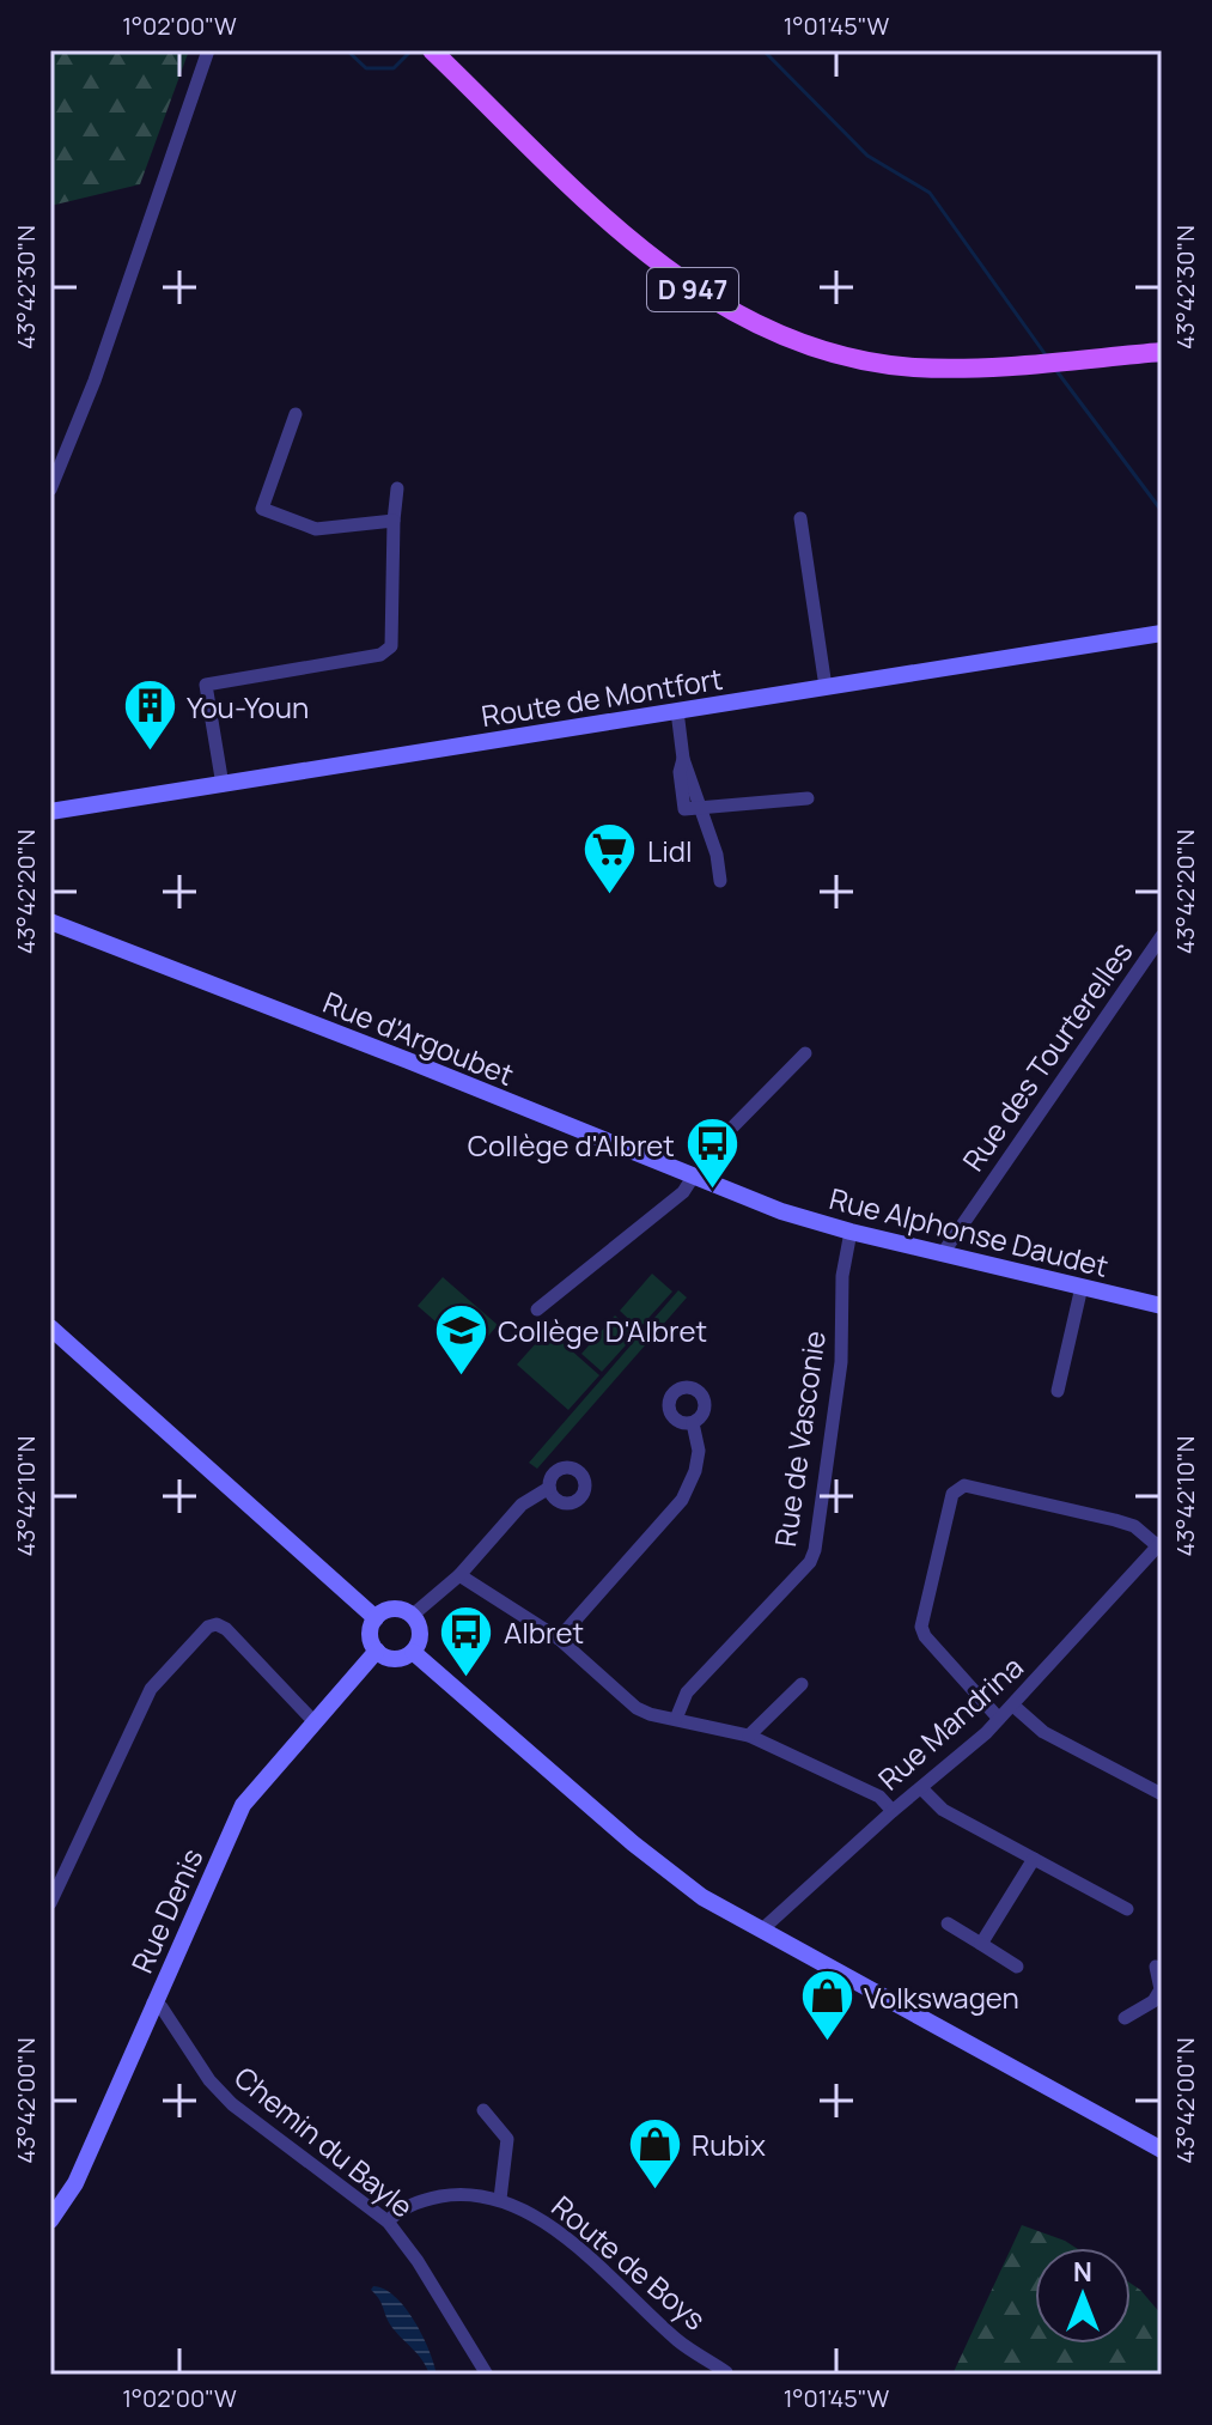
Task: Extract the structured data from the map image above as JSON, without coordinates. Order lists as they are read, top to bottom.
{
  "streets": {
    "main road": [
      "D 947",
      "Route de Montfort",
      "Rue d'Argoubet",
      "Rue Alphonse Daudet",
      "Rue Denis"
    ],
    "street": [
      "Rue des Tourterelles",
      "Rue de Vasconie",
      "Rue Mandrina",
      "Chemin du Bayle",
      "Route de Boys"
    ]
  },
  "crossings": [
    ["Rue d'Argoubet", "Rue Alphonse Daudet"],
    ["Rue des Tourterelles", "Rue Alphonse Daudet"],
    ["Rue Alphonse Daudet", "Rue de Vasconie"],
    ["Rue Denis", "Chemin du Bayle"],
    ["Chemin du Bayle", "Route de Boys"]
  ],
  "places": {
    "building": ["You-Youn"],
    "supermarket": ["Lidl"],
    "bus stop": ["Collège d'Albret", "Albret"],
    "school or university": ["Collège D'Albret"],
    "shop": ["Volkswagen", "Rubix"]
  },
  "north": "top",
  "coordinates": [
    "1°02'00\"W",
    "1°01'45\"W",
    "43°42'30\"N",
    "43°42'20\"N",
    "43°42'10\"N",
    "43°42'00\"N"
  ]
}
